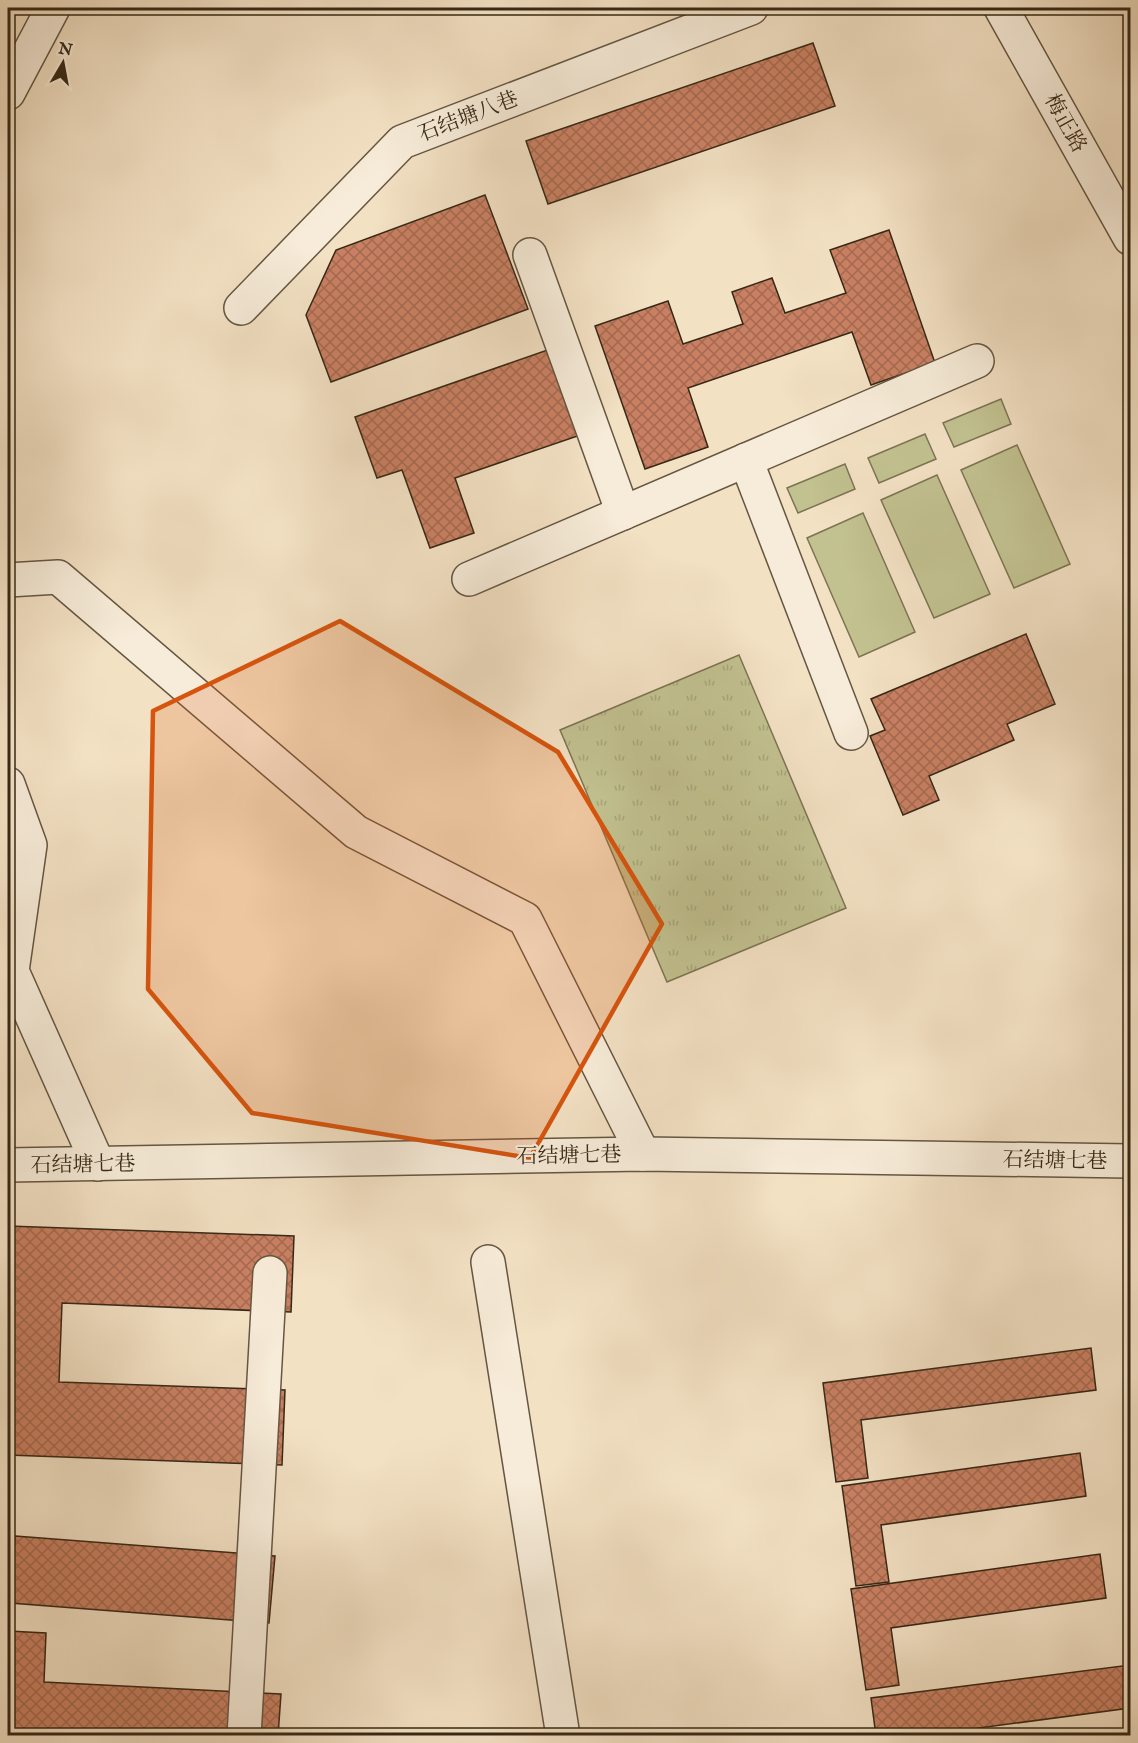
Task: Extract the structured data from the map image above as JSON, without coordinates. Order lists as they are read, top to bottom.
{
  "streets": {
    "street": ["石结塘八巷", "梅正路", "石结塘七巷"]
  },
  "north": "top"
}
